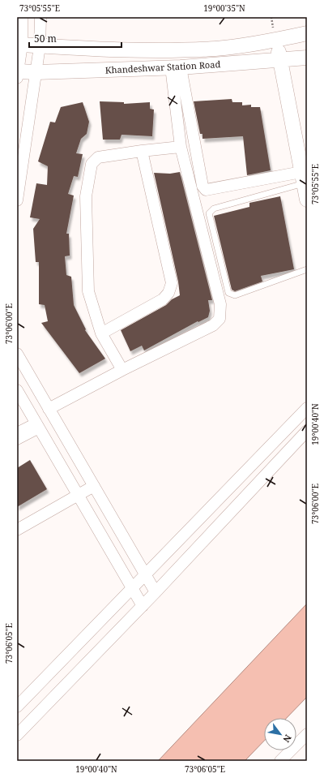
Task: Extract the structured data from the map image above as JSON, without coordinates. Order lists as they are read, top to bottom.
{
  "streets": {
    "street": ["Khandeshwar Station Road"]
  },
  "scale_bar": "50 m",
  "north": "bottom right",
  "coordinates": [
    "73°05'55\"E",
    "19°00'35\"N",
    "73°06'00\"E",
    "19°00'40\"N",
    "73°06'05\"E"
  ]
}
